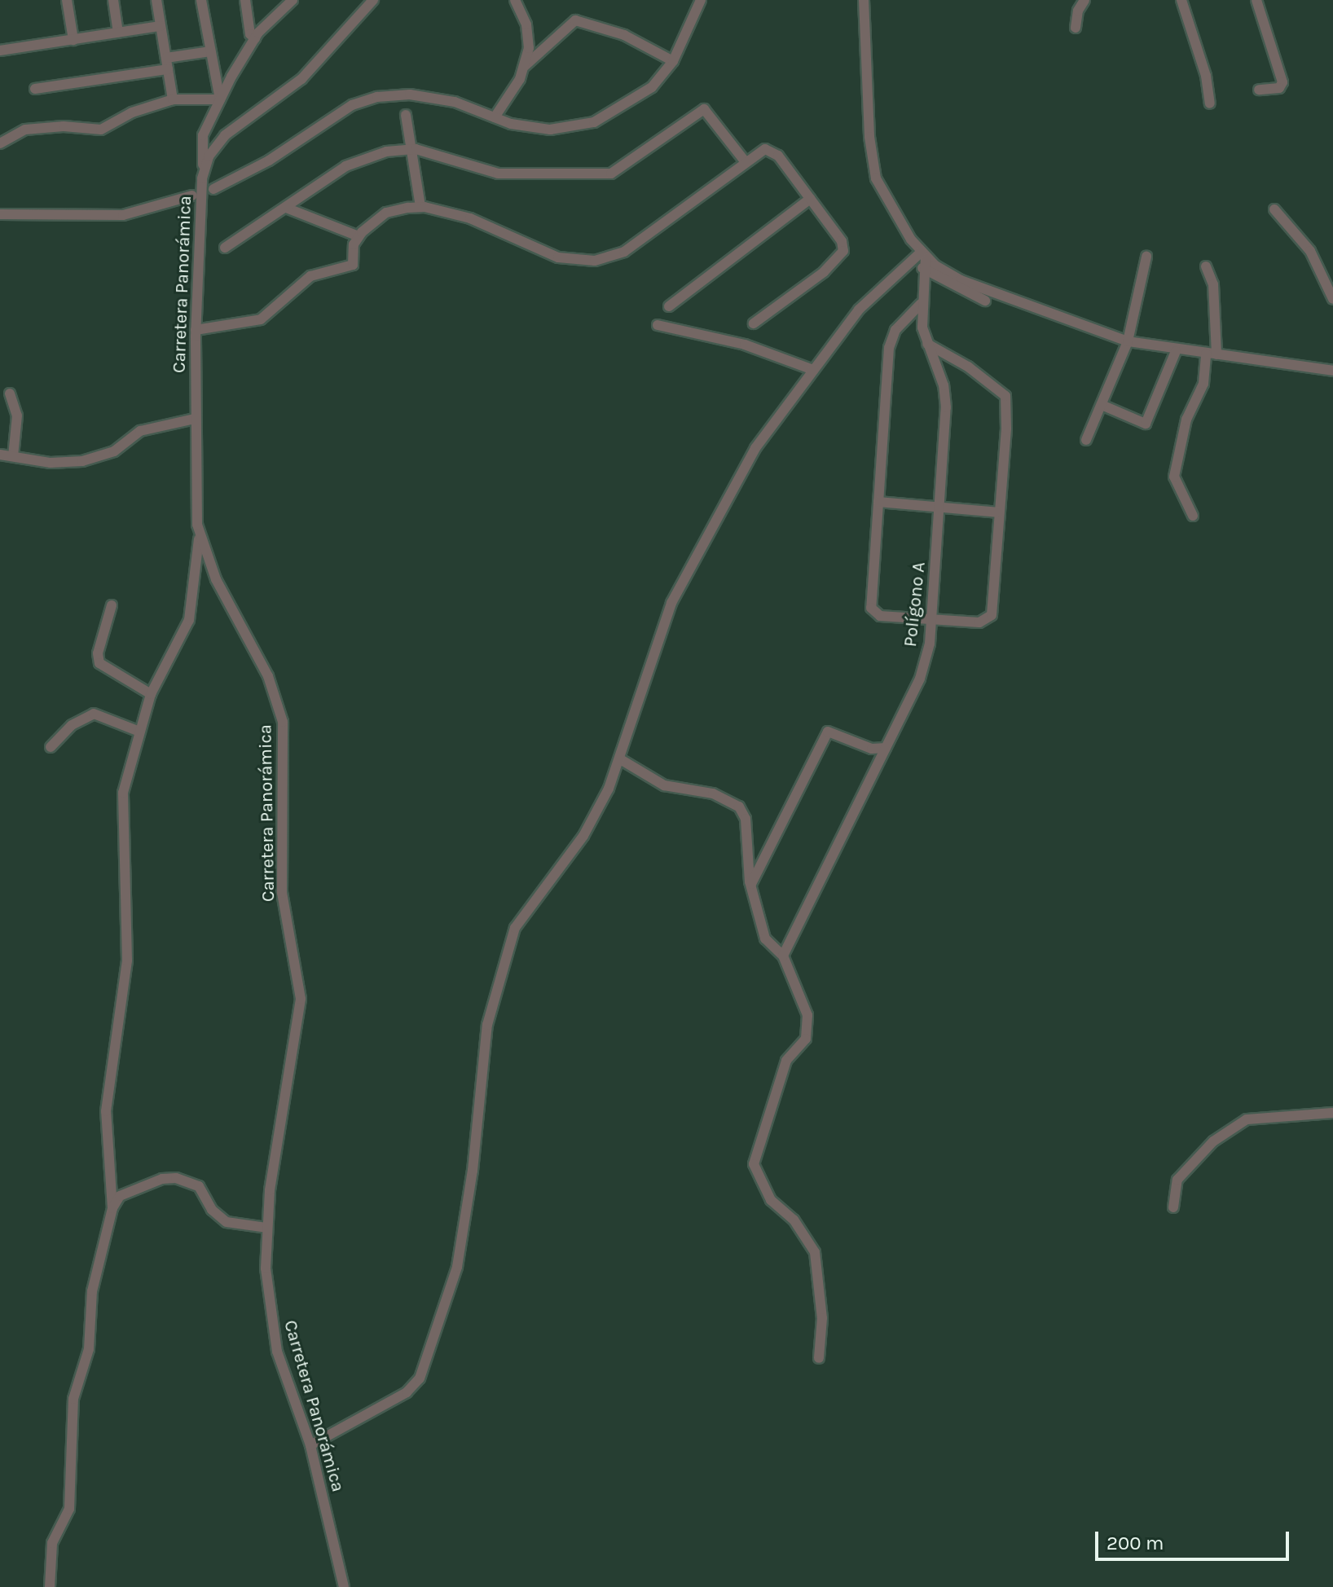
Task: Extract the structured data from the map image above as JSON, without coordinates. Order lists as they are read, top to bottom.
{
  "streets": {
    "street": ["Carretera Panorámica", "Polígono A"]
  },
  "scale_bar": "200 m"
}
